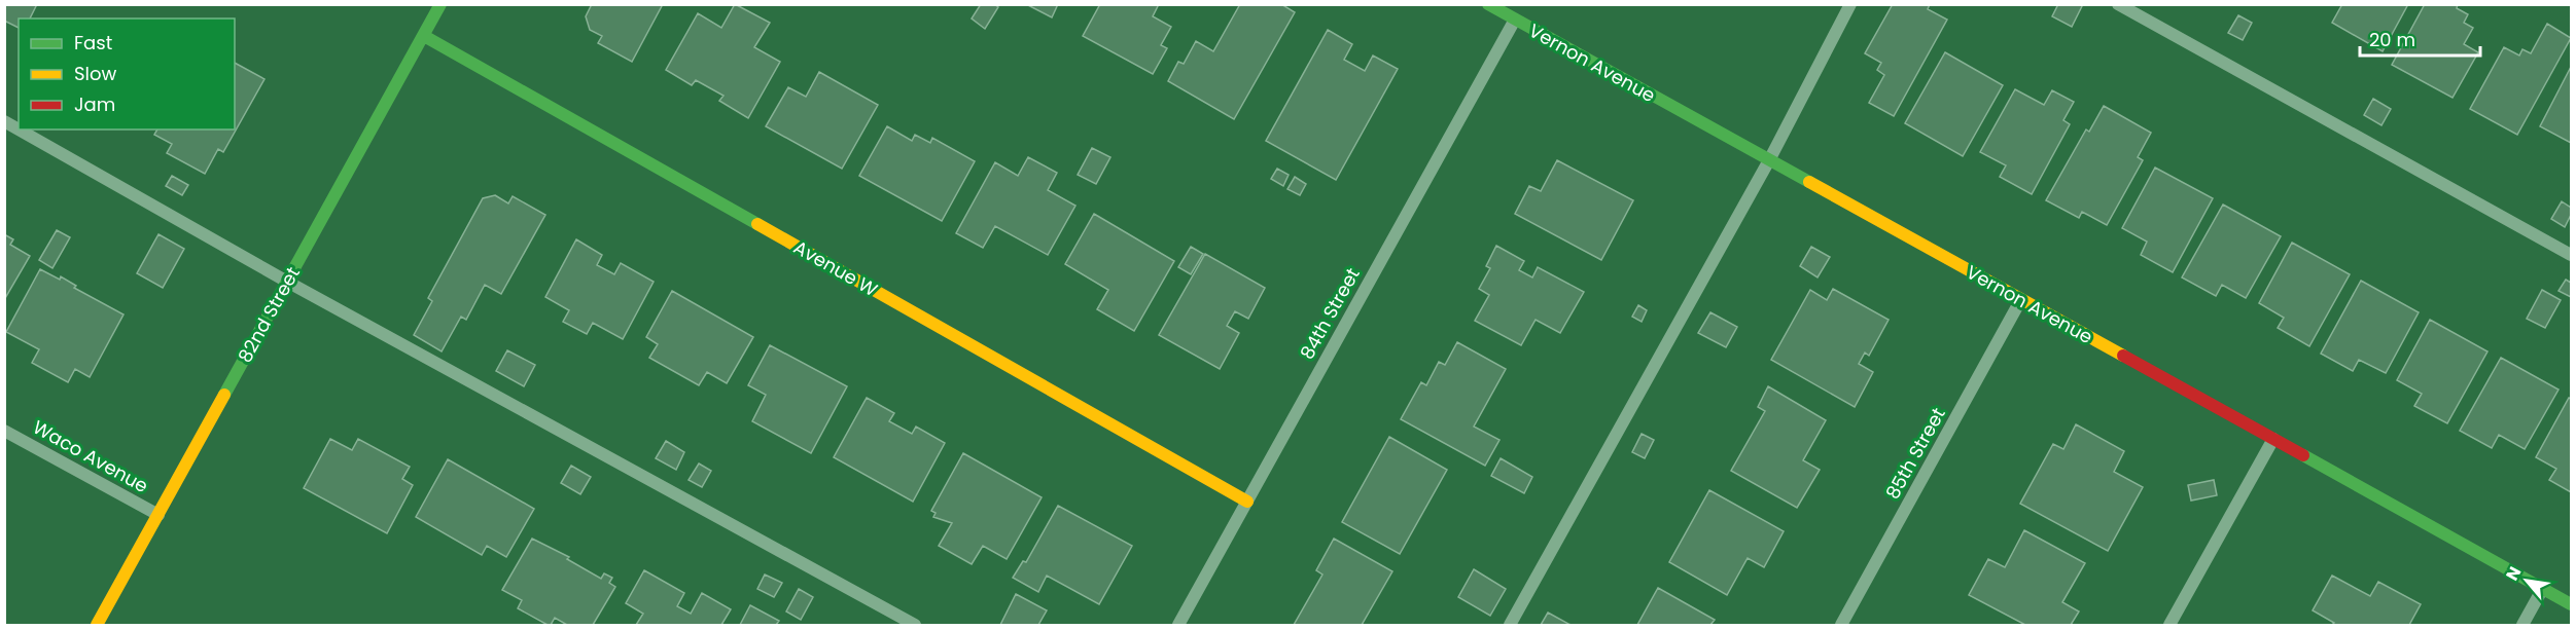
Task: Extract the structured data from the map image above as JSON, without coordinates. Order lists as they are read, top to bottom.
{
  "streets": {
    "street": [
      "Vernon Avenue",
      "Avenue W",
      "84th Street",
      "82nd Street",
      "85th Street",
      "Waco Avenue"
    ]
  },
  "crossings": [
    ["Vernon Avenue", "84th Street"],
    ["Vernon Avenue", "85th Street"],
    ["Avenue W", "84th Street"],
    ["Avenue W", "82nd Street"],
    ["82nd Street", "Waco Avenue"]
  ],
  "legend": ["Fast", "Slow", "Jam"],
  "scale_bar": "20 m",
  "north": "top left"
}
